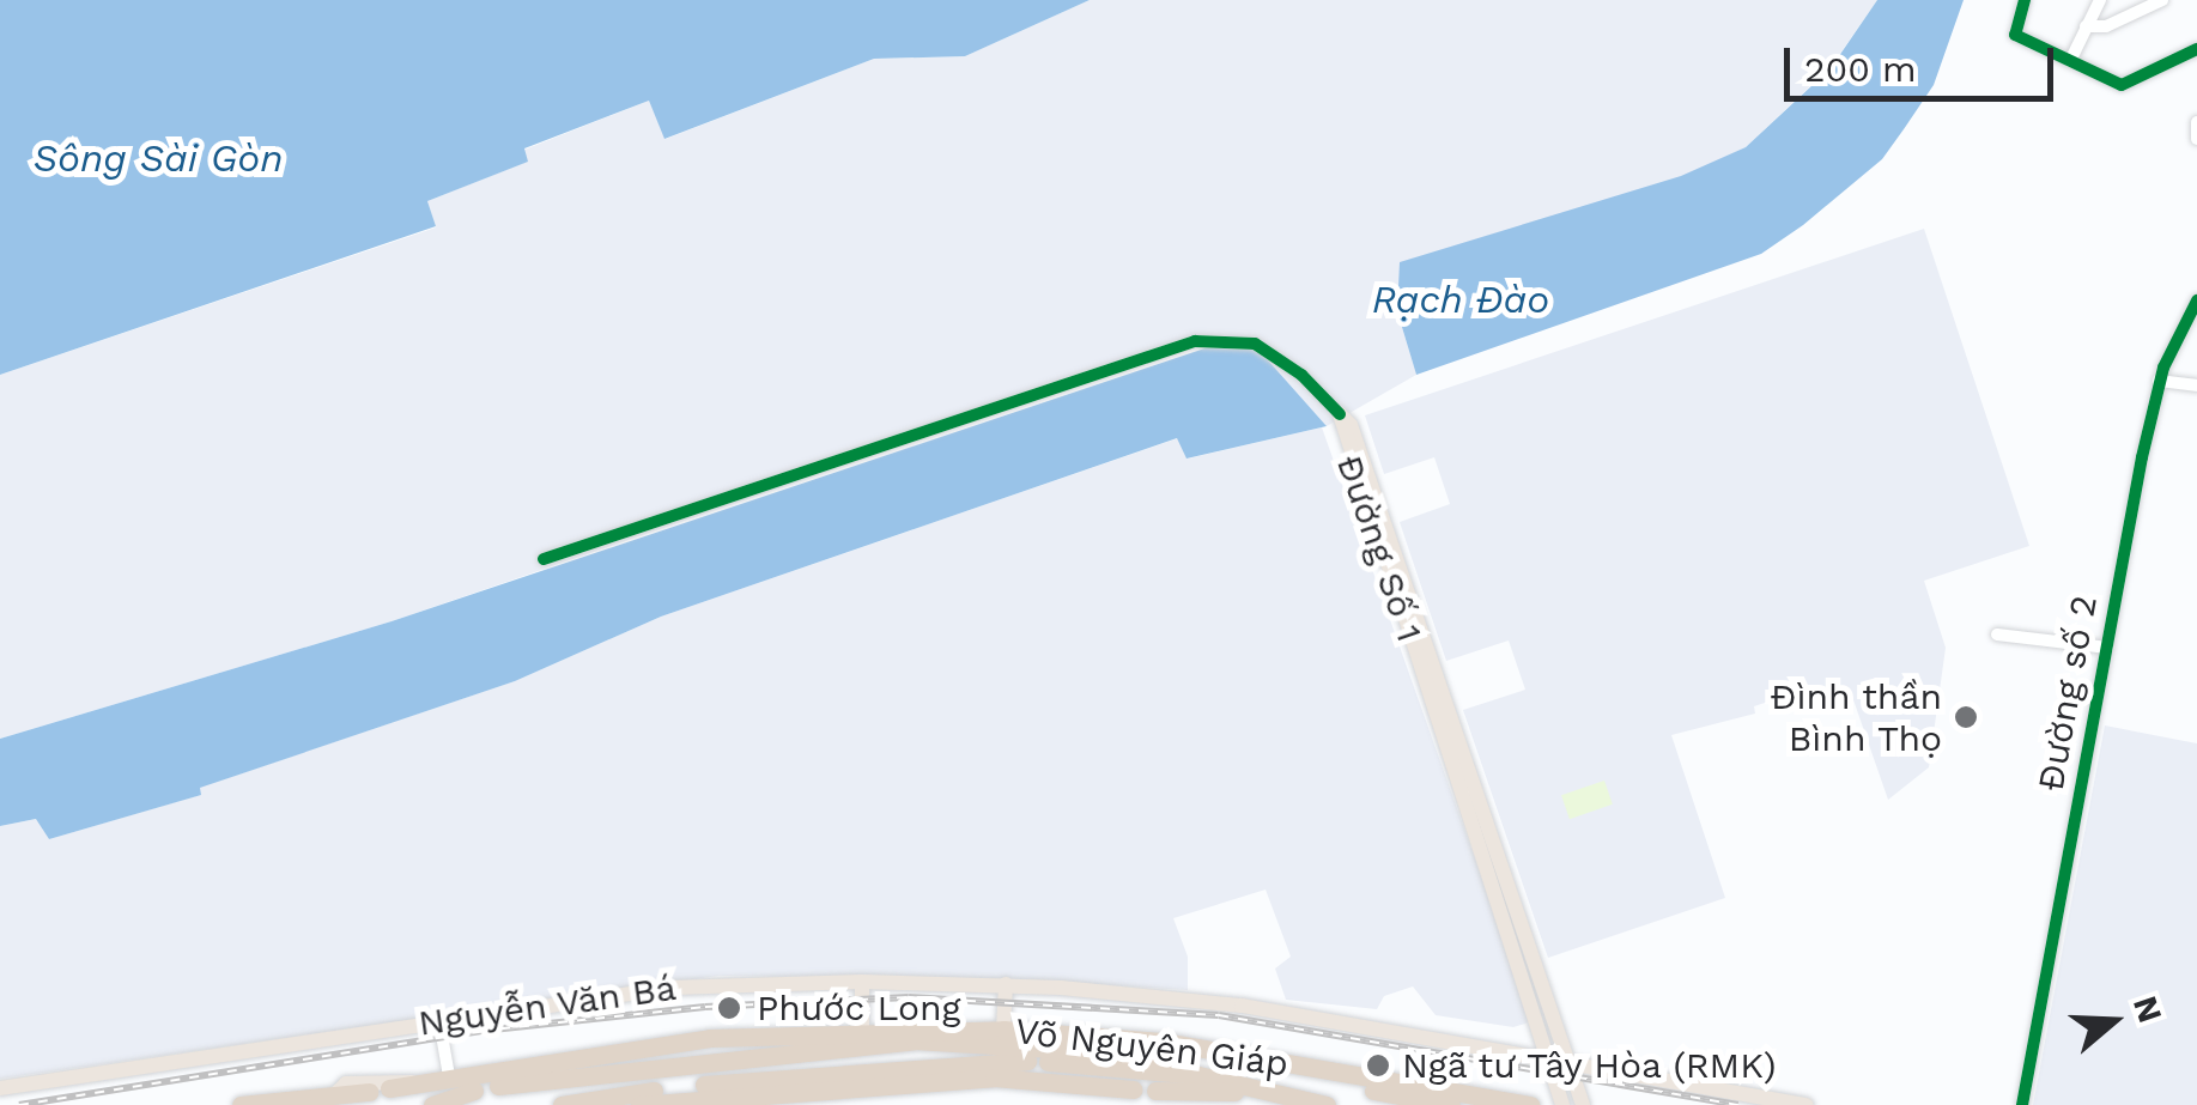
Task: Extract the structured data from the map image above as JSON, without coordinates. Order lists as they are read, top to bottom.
{
  "streets": {
    "highway": ["Võ Nguyên Giáp"],
    "main road": ["Đường Số 1", "Nguyễn Văn Bá"],
    "street": ["Đường số 2"]
  },
  "crossings": [
    ["Đường Số 1", "Nguyễn Văn Bá"]
  ],
  "water": ["Sông Sài Gòn", "Rạch Đào"],
  "places": ["Đình thần Bình Thọ", "Phước Long", "Ngã tư Tây Hòa (RMK)"],
  "scale_bar": "200 m",
  "north": "right"
}
